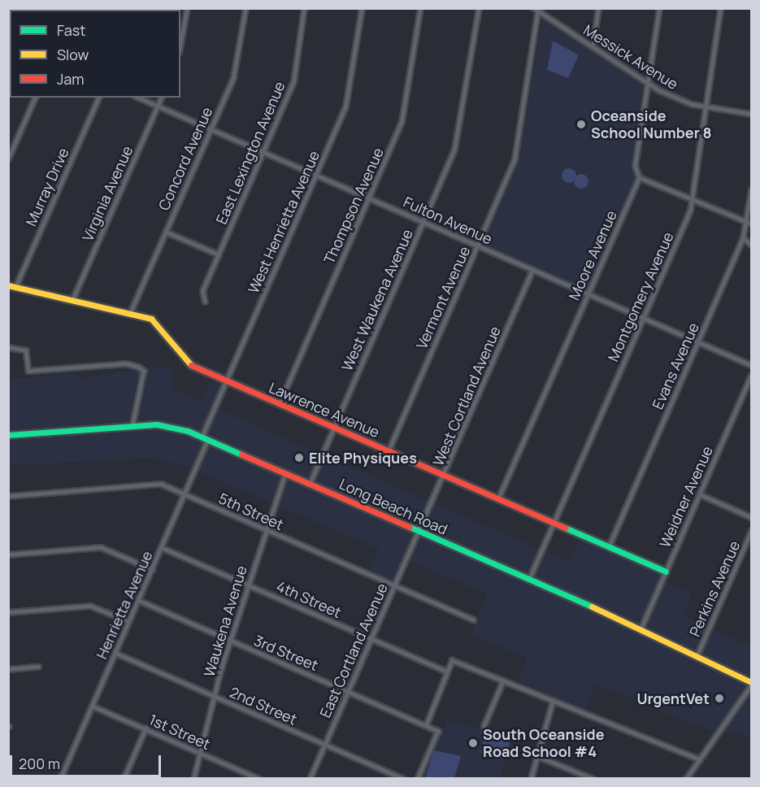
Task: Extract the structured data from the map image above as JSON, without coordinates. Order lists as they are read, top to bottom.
{
  "streets": {
    "main road": ["Lawrence Avenue", "Long Beach Road"],
    "street": [
      "Messick Avenue",
      "East Lexington Avenue",
      "Concord Avenue",
      "Murray Drive",
      "Virginia Avenue",
      "Thompson Avenue",
      "Fulton Avenue",
      "West Henrietta Avenue",
      "Moore Avenue",
      "Montgomery Avenue",
      "Vermont Avenue",
      "West Waukena Avenue",
      "Evans Avenue",
      "West Cortland Avenue",
      "Weidner Avenue",
      "5th Street",
      "Perkins Avenue",
      "4th Street",
      "Henrietta Avenue",
      "Waukena Avenue",
      "East Cortland Avenue",
      "3rd Street",
      "2nd Street",
      "1st Street"
    ]
  },
  "crossings": [
    ["Messick Avenue", "Moore Avenue"],
    ["Messick Avenue", "Montgomery Avenue"],
    ["Messick Avenue", "Vermont Avenue"],
    ["East Lexington Avenue", "Fulton Avenue"],
    ["Concord Avenue", "Fulton Avenue"],
    ["Concord Avenue", "Lawrence Avenue"],
    ["Murray Drive", "Lawrence Avenue"],
    ["Virginia Avenue", "Fulton Avenue"],
    ["Virginia Avenue", "Lawrence Avenue"],
    ["Thompson Avenue", "Fulton Avenue"],
    ["Thompson Avenue", "Lawrence Avenue"],
    ["Fulton Avenue", "West Henrietta Avenue"],
    ["Fulton Avenue", "Moore Avenue"],
    ["Fulton Avenue", "Montgomery Avenue"],
    ["Fulton Avenue", "Vermont Avenue"],
    ["Fulton Avenue", "West Waukena Avenue"],
    ["Fulton Avenue", "Evans Avenue"],
    ["Fulton Avenue", "West Cortland Avenue"],
    ["West Henrietta Avenue", "Lawrence Avenue"],
    ["West Henrietta Avenue", "Long Beach Road"],
    ["West Henrietta Avenue", "Henrietta Avenue"],
    ["Moore Avenue", "Lawrence Avenue"],
    ["Montgomery Avenue", "Lawrence Avenue"],
    ["Montgomery Avenue", "Long Beach Road"],
    ["Vermont Avenue", "Lawrence Avenue"],
    ["West Waukena Avenue", "Lawrence Avenue"],
    ["West Waukena Avenue", "Long Beach Road"],
    ["Evans Avenue", "Lawrence Avenue"],
    ["West Cortland Avenue", "Lawrence Avenue"],
    ["West Cortland Avenue", "Long Beach Road"],
    ["West Cortland Avenue", "East Cortland Avenue"],
    ["Lawrence Avenue", "Weidner Avenue"],
    ["Weidner Avenue", "Long Beach Road"],
    ["Long Beach Road", "Perkins Avenue"],
    ["Long Beach Road", "Henrietta Avenue"],
    ["Long Beach Road", "Waukena Avenue"],
    ["Long Beach Road", "East Cortland Avenue"],
    ["5th Street", "Henrietta Avenue"],
    ["5th Street", "Waukena Avenue"],
    ["5th Street", "East Cortland Avenue"],
    ["4th Street", "Henrietta Avenue"],
    ["4th Street", "Waukena Avenue"],
    ["4th Street", "East Cortland Avenue"],
    ["Henrietta Avenue", "3rd Street"],
    ["Henrietta Avenue", "2nd Street"],
    ["Henrietta Avenue", "1st Street"],
    ["Waukena Avenue", "3rd Street"],
    ["Waukena Avenue", "2nd Street"],
    ["Waukena Avenue", "1st Street"],
    ["East Cortland Avenue", "3rd Street"],
    ["East Cortland Avenue", "2nd Street"]
  ],
  "places": [
    "Oceanside School Number 8",
    "Elite Physiques",
    "UrgentVet",
    "South Oceanside Road School #4"
  ],
  "legend": ["Fast", "Slow", "Jam"],
  "scale_bar": "200 m"
}
